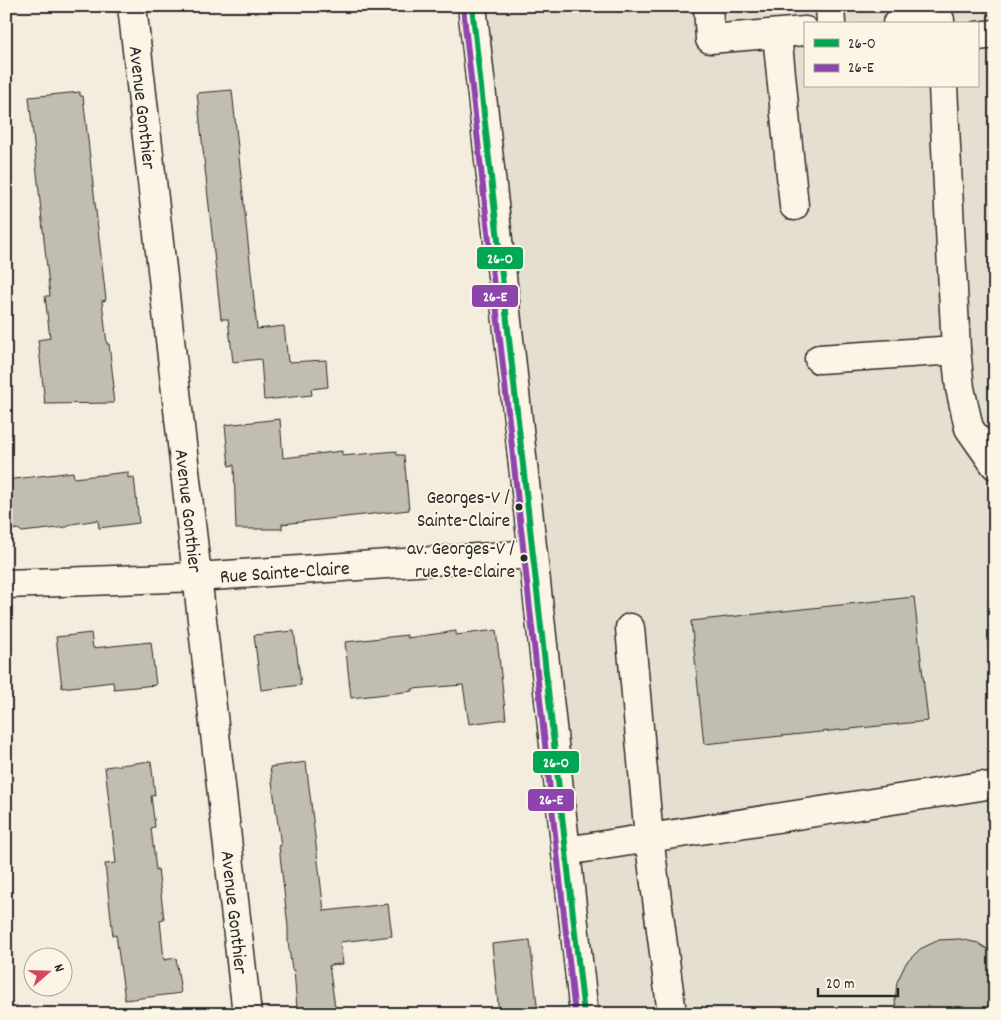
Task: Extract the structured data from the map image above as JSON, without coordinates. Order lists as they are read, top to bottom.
{
  "streets": {
    "street": ["Avenue Gonthier", "Rue Sainte-Claire"]
  },
  "crossings": [
    ["Avenue Gonthier", "Rue Sainte-Claire"]
  ],
  "places": ["Georges-V / Sainte-Claire", "av. Georges-V / rue Ste-Claire"],
  "lines": ["transit line 26-O", "transit line 26-E"],
  "legend": ["26-O", "26-E"],
  "scale_bar": "20 m",
  "north": "right"
}
